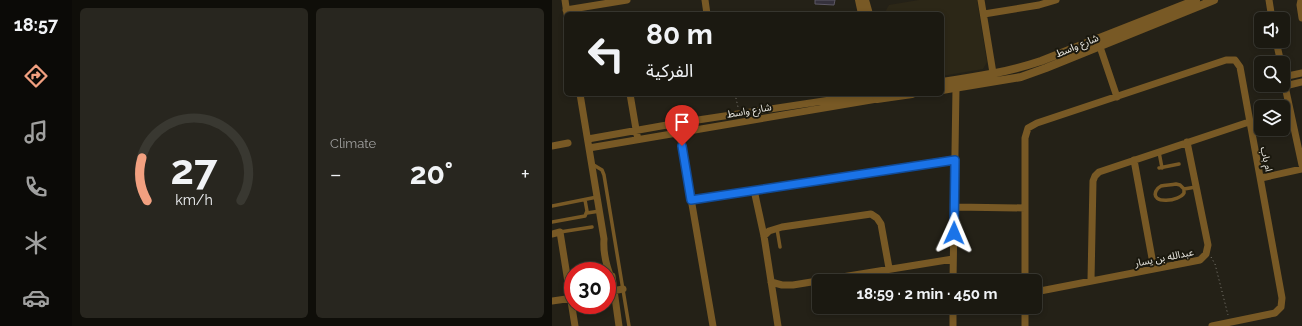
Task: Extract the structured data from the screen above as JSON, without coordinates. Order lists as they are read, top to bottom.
{
  "streets": {
    "street": ["شارع واسط", "ام باب", "عبدالله بن يسار"]
  },
  "page": {
    "tabs": "18:57",
    "tile": "Climate",
    "turn": ["80 m", "الفركية"],
    "heat": ["−", "20°", "+"],
    "limit": "30",
    "trip": "18:59 · 2 min · 450 m",
    "gauge": ["27", "km/h"]
  }
}
